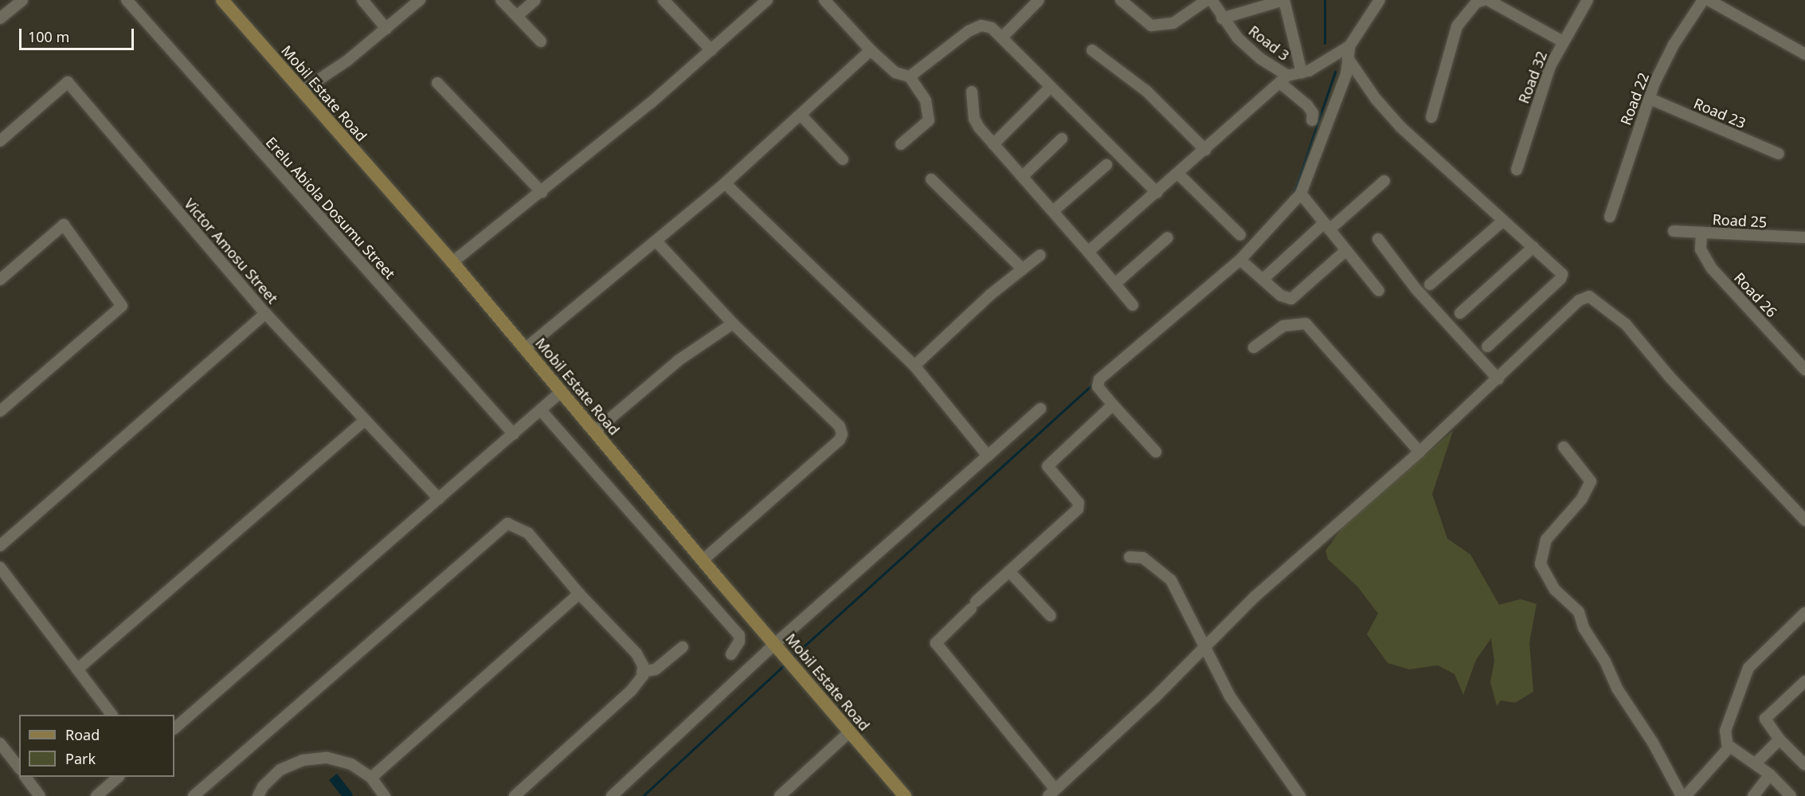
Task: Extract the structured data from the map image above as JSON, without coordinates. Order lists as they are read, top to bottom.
{
  "streets": {
    "main road": ["Mobil Estate Road"],
    "street": [
      "Road 3",
      "Road 32",
      "Road 22",
      "Road 23",
      "Erelu Abiola Dosumu Street",
      "Road 25",
      "Victor Amosu Street",
      "Road 26"
    ]
  },
  "crossings": [
    ["Road 22", "Road 23"],
    ["Road 25", "Road 26"]
  ],
  "legend": ["Road", "Park"],
  "scale_bar": "100 m"
}
